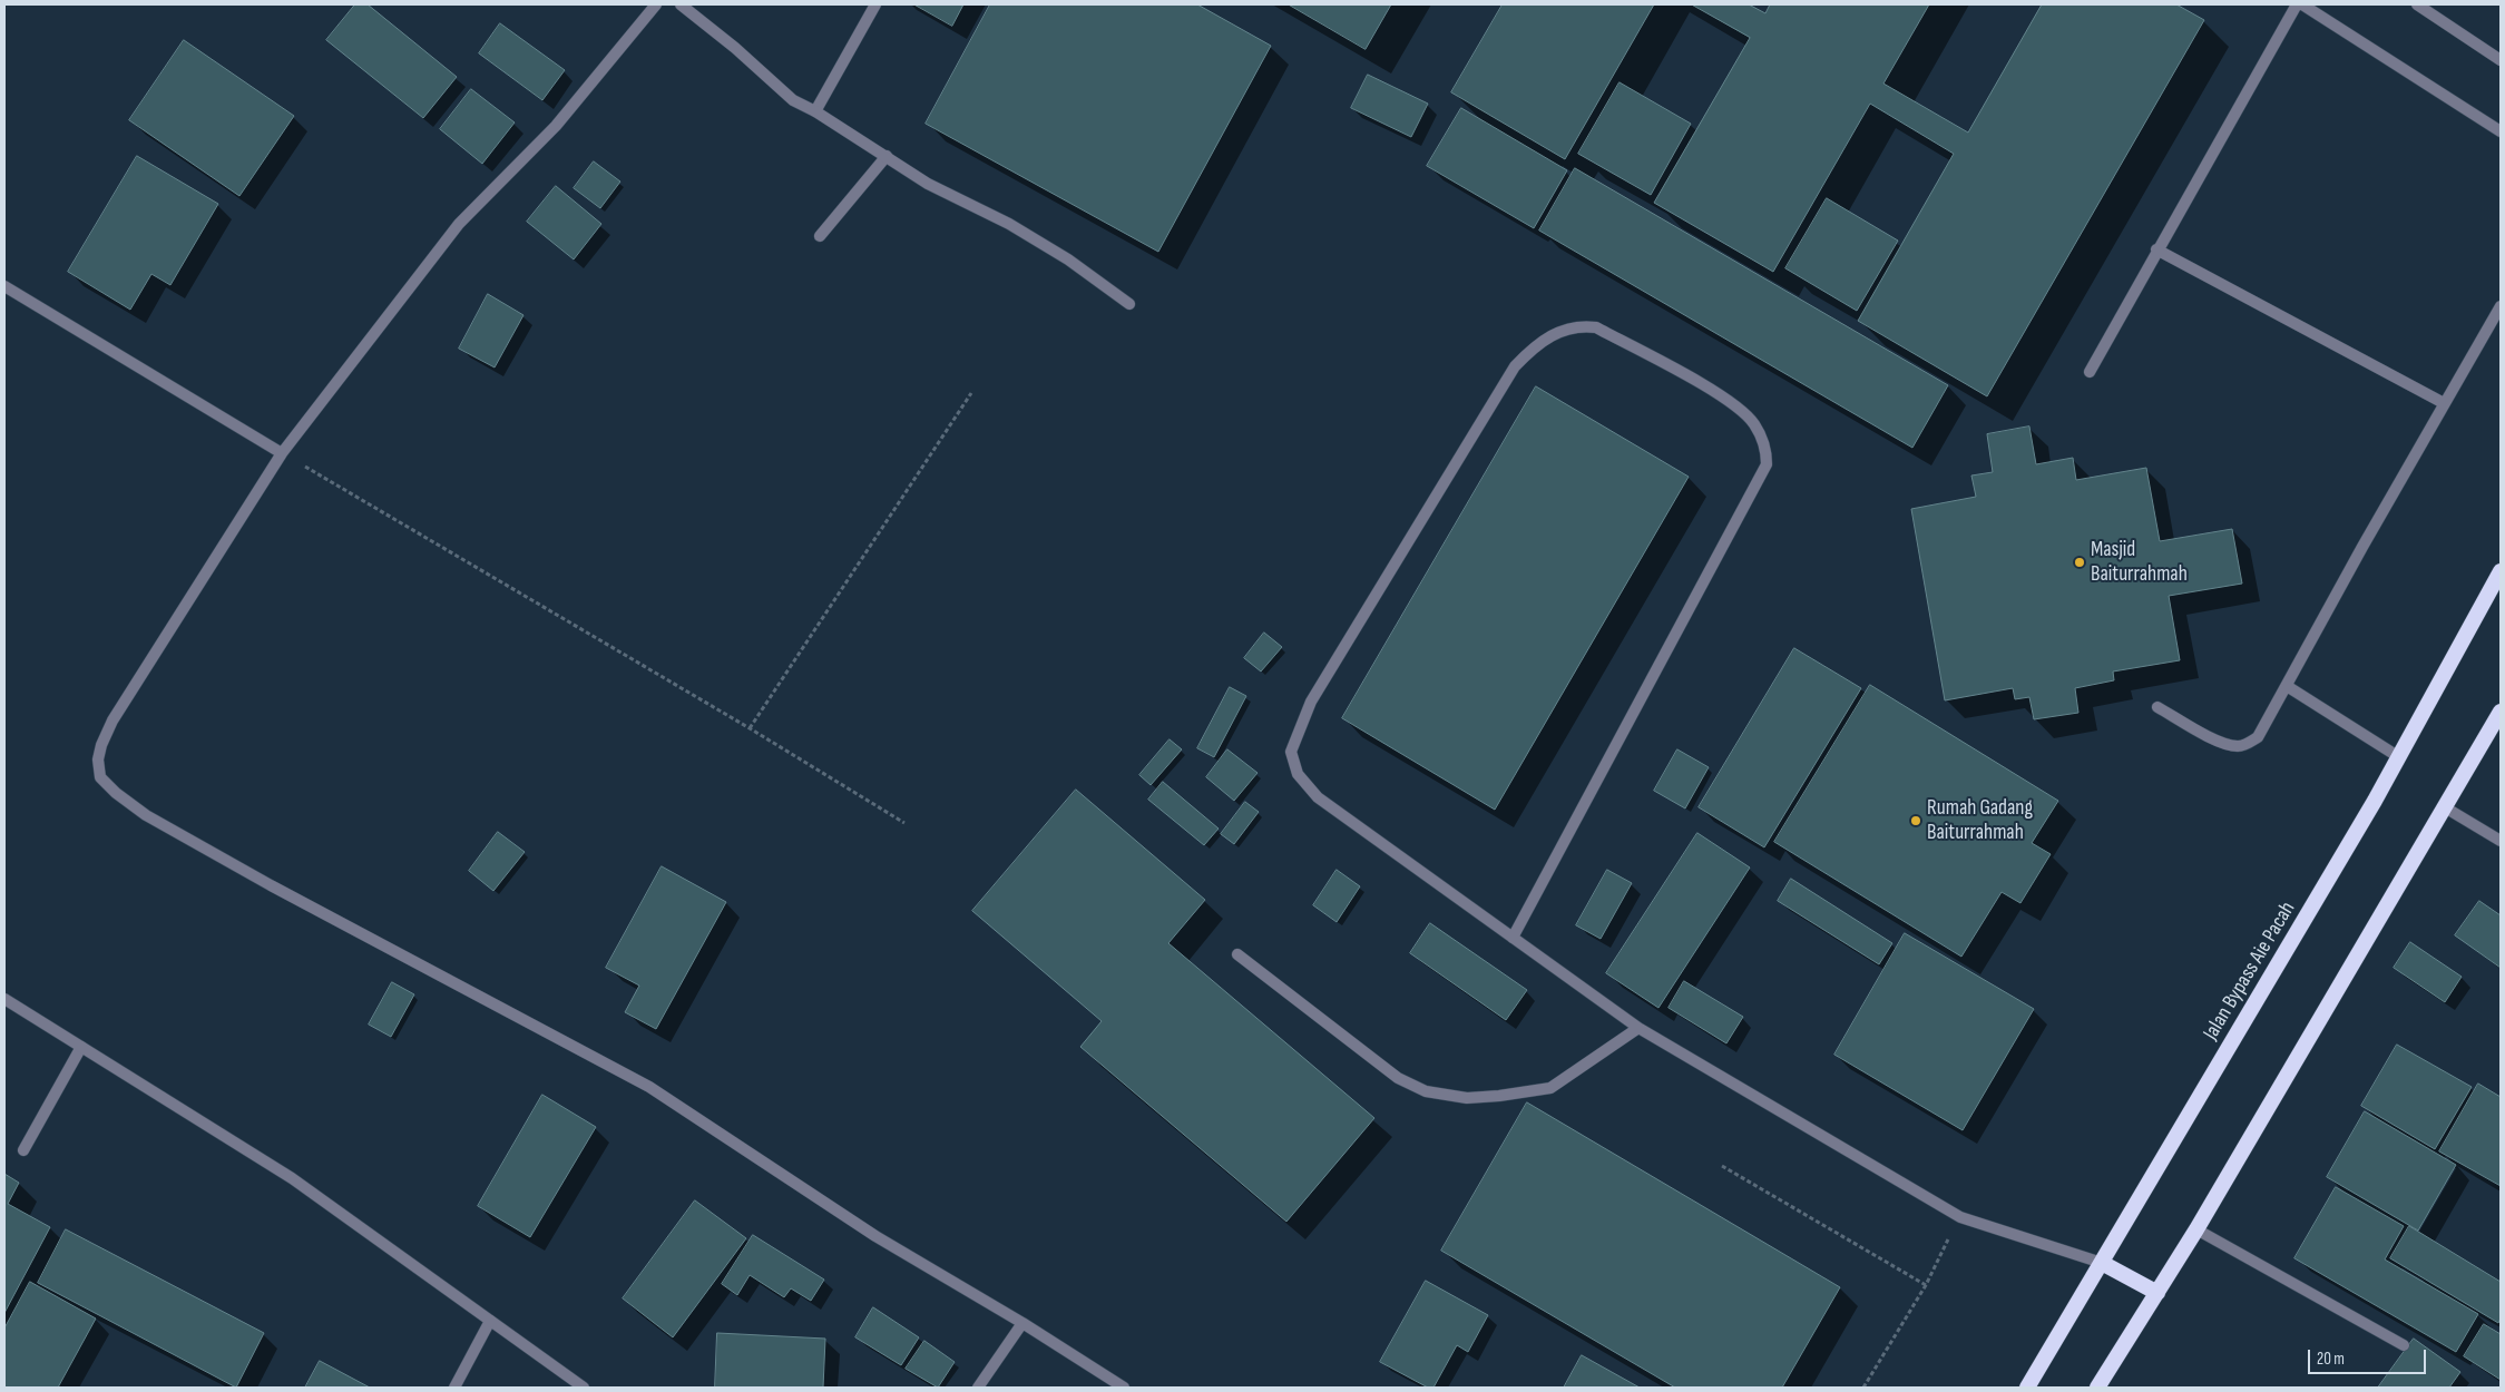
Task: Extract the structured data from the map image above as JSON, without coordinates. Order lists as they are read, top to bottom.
{
  "streets": {
    "highway": ["Jalan Bypass Aie Pacah"]
  },
  "places": ["Masjid Baiturrahmah", "Rumah Gadang Baiturrahmah"],
  "scale_bar": "20 m"
}
